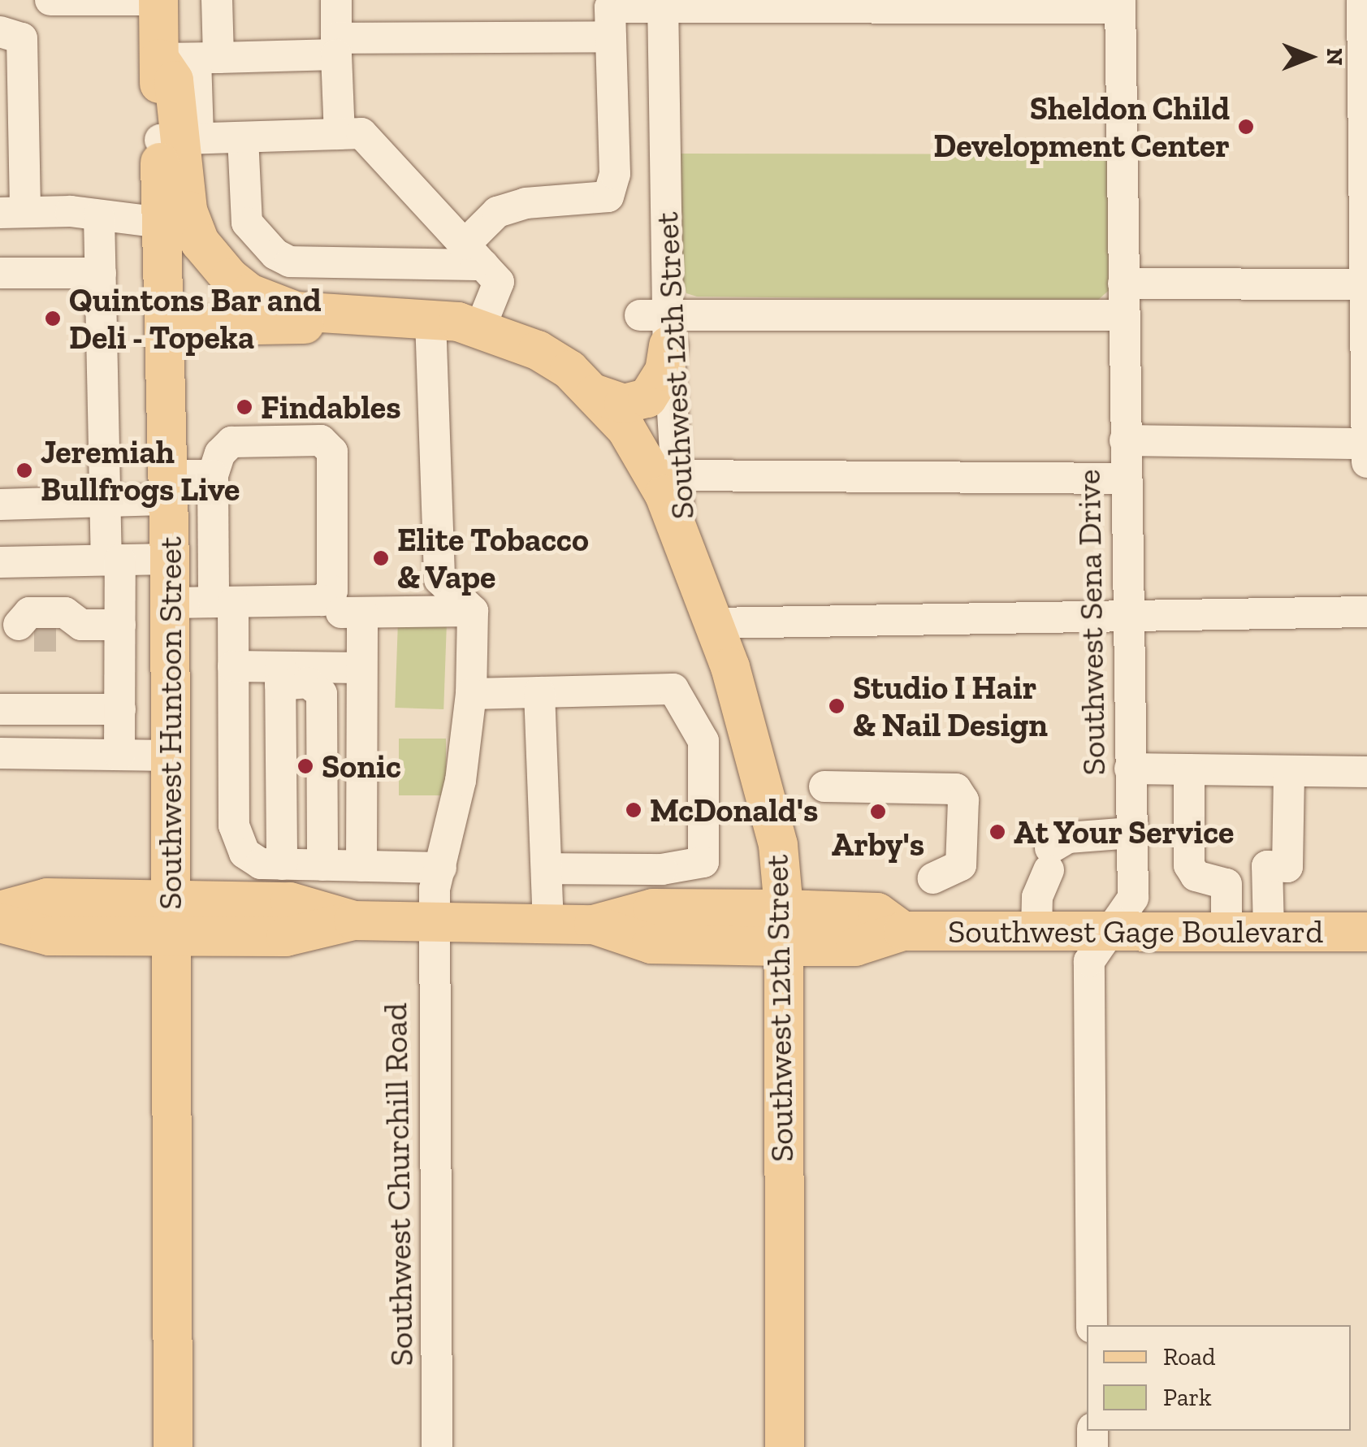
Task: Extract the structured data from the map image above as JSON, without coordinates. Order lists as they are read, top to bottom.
{
  "streets": {
    "main road": ["Southwest 12th Street", "Southwest Huntoon Street", "Southwest Gage Boulevard"],
    "street": ["Southwest Sena Drive", "Southwest Churchill Road"]
  },
  "crossings": [
    ["Southwest 12th Street", "Southwest Gage Boulevard"],
    ["Southwest Sena Drive", "Southwest Gage Boulevard"],
    ["Southwest Huntoon Street", "Southwest Gage Boulevard"],
    ["Southwest Gage Boulevard", "Southwest Churchill Road"]
  ],
  "places": [
    "Sheldon Child Development Center",
    "Quintons Bar and Deli - Topeka",
    "Findables",
    "Jeremiah Bullfrogs Live",
    "Elite Tobacco & Vape",
    "Studio I Hair & Nail Design",
    "Sonic",
    "McDonald's",
    "Arby's",
    "At Your Service"
  ],
  "legend": ["Road", "Park"],
  "north": "right"
}
